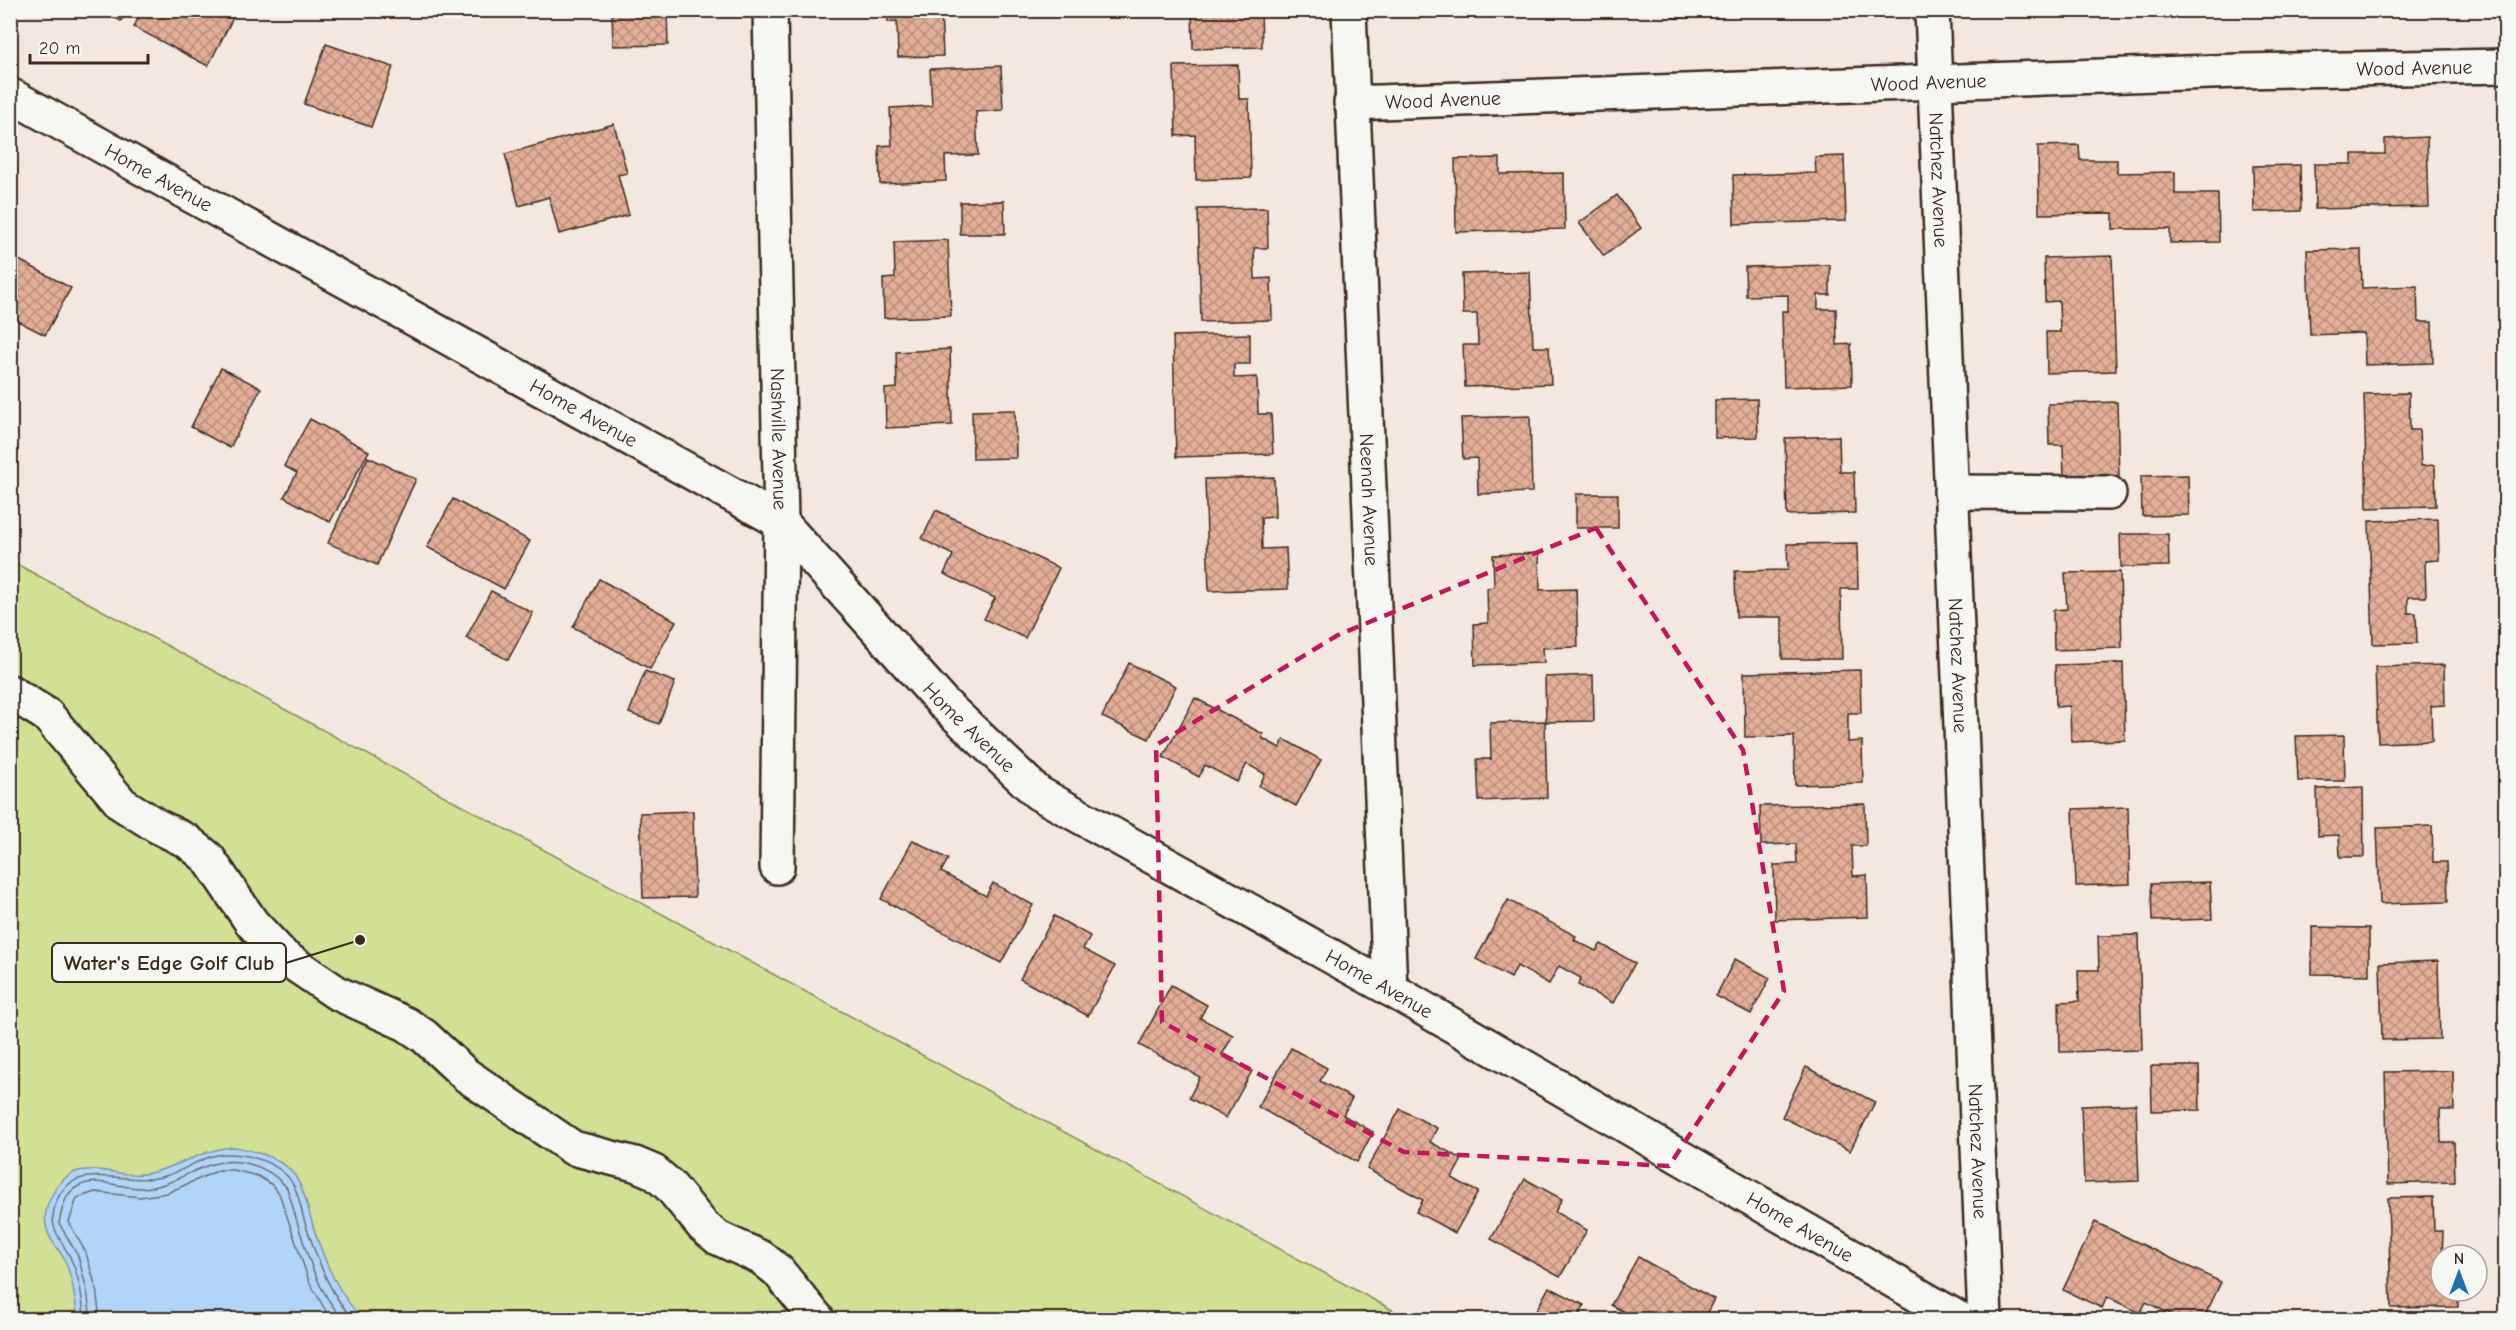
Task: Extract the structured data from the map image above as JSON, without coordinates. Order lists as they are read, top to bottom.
{
  "streets": {
    "street": [
      "Wood Avenue",
      "Home Avenue",
      "Natchez Avenue",
      "Nashville Avenue",
      "Neenah Avenue"
    ]
  },
  "crossings": [
    ["Wood Avenue", "Natchez Avenue"],
    ["Wood Avenue", "Neenah Avenue"],
    ["Home Avenue", "Nashville Avenue"],
    ["Home Avenue", "Neenah Avenue"]
  ],
  "places": ["Water's Edge Golf Club"],
  "scale_bar": "20 m",
  "north": "top"
}
